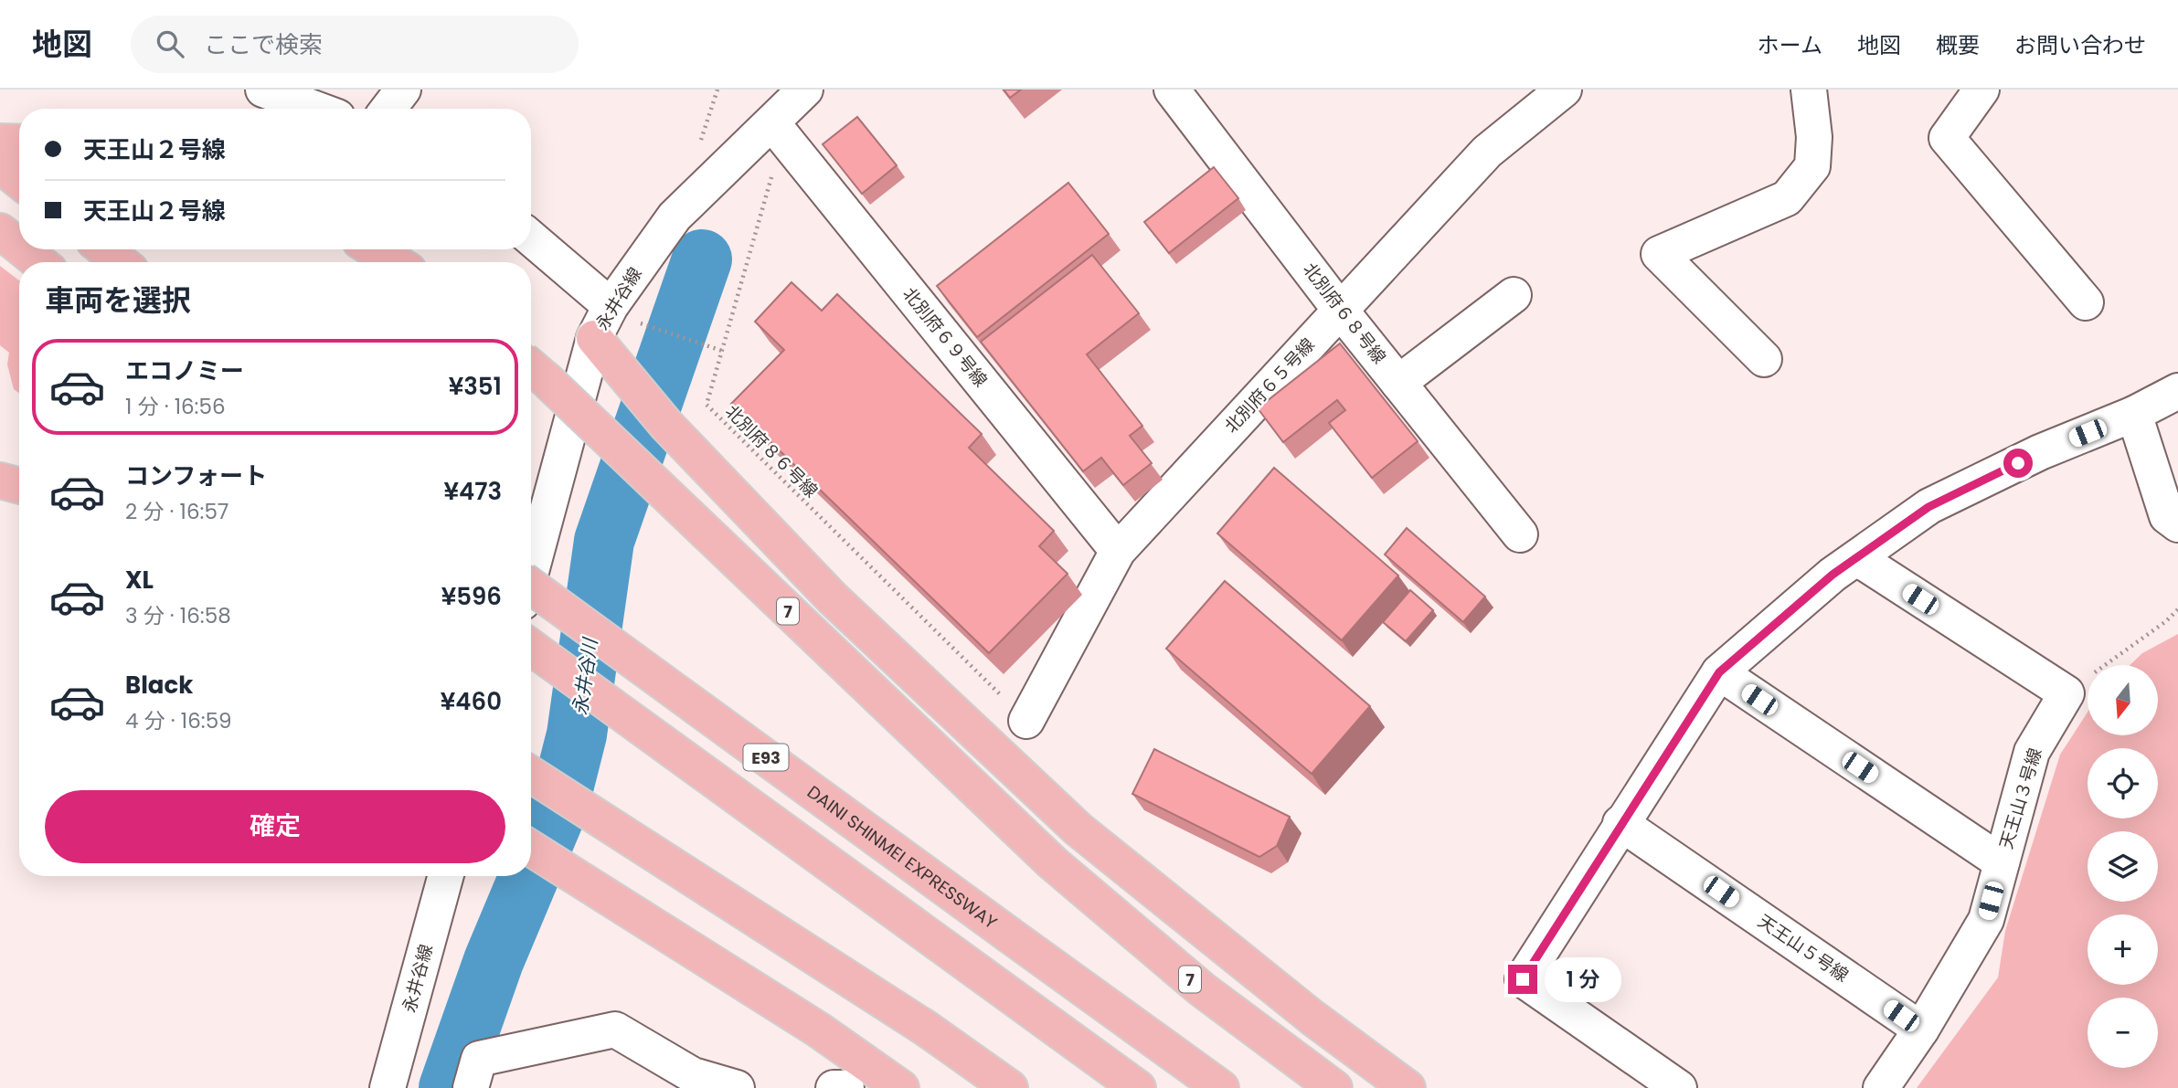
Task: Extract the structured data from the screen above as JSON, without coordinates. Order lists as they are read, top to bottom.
{
  "streets": {
    "highway": ["7", "E93", "DAINI SHINMEI EXPRESSWAY"],
    "street": [
      "永井谷線",
      "北別府６８号線",
      "北別府６９号線",
      "北別府６５号線",
      "天王山３号線",
      "天王山５号線"
    ],
    "path": ["北別府８６号線"]
  },
  "crossings": [
    ["永井谷線", "北別府６９号線"],
    ["永井谷線", "北別府８６号線"],
    ["北別府６８号線", "北別府６５号線"],
    ["北別府６９号線", "北別府６５号線"],
    ["北別府６９号線", "北別府８６号線"],
    ["北別府６５号線", "北別府８６号線"],
    ["天王山３号線", "天王山５号線"]
  ],
  "water": ["永井谷川"],
  "north": "bottom",
  "page": {
    "header": "地図",
    "search": "ここで検索",
    "nav": [
      "ホーム",
      "地図",
      "概要",
      "お問い合わせ"
    ],
    "banner": ["天王山２号線", "天王山２号線"],
    "heading": "車両を選択",
    "list": [
      {
        "name": "エコノミー",
        "note": "1 分 · 16:56",
        "value": "¥351"
      },
      {
        "name": "コンフォート",
        "note": "2 分 · 16:57",
        "value": "¥473"
      },
      {
        "name": "XL",
        "note": "3 分 · 16:58",
        "value": "¥596"
      },
      {
        "name": "Black",
        "note": "4 分 · 16:59",
        "value": "¥460"
      }
    ],
    "map_buttons": ["+", "−"],
    "buttons": "確定",
    "bubble": "1 分"
  }
}
